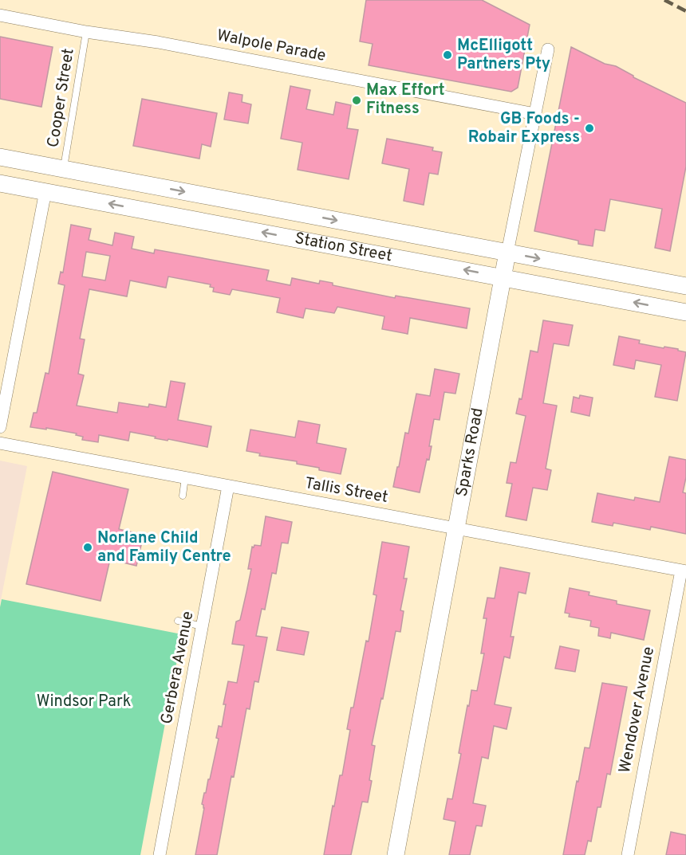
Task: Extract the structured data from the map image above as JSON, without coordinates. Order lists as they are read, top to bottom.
{
  "streets": {
    "main road": ["Station Street", "Sparks Road"],
    "street": [
      "Walpole Parade",
      "Tallis Street",
      "Gerbera Avenue",
      "Wendover Avenue"
    ],
    "lane": ["Cooper Street"]
  },
  "crossings": [
    ["Walpole Parade", "Cooper Street"],
    ["Walpole Parade", "Sparks Road"],
    ["Cooper Street", "Station Street"],
    ["Station Street", "Sparks Road"],
    ["Sparks Road", "Tallis Street"],
    ["Tallis Street", "Gerbera Avenue"],
    ["Tallis Street", "Wendover Avenue"]
  ],
  "parks": ["Windsor Park"],
  "places": [
    "McElligott Partners Pty",
    "Max Effort Fitness",
    "GB Foods - Robair Express",
    "Norlane Child and Family Centre"
  ]
}
